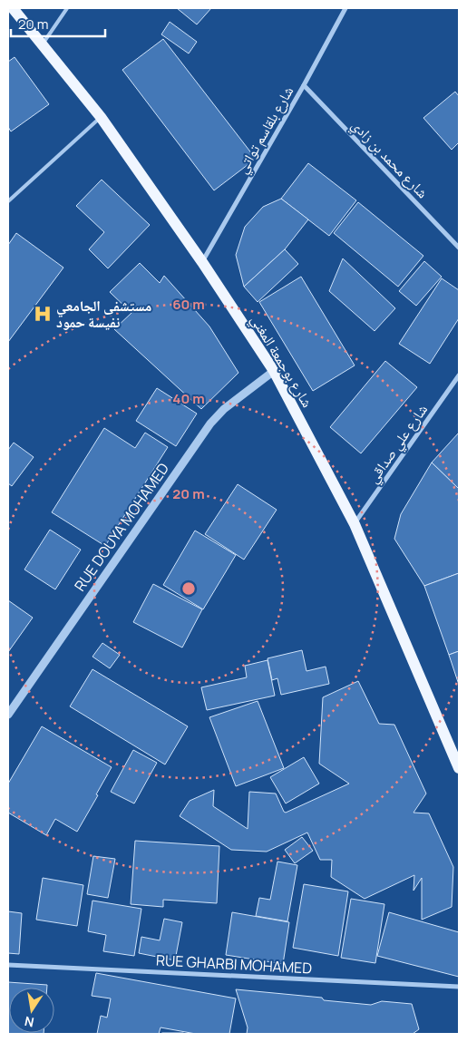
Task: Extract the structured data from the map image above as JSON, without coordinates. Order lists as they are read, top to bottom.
{
  "streets": {
    "main road": ["شارع بوجمعة المغني"],
    "street": [
      "شارع بلقاسم تواتي",
      "شارع محمد بن زادي",
      "شارع علي صداقي",
      "RUE DOUYA MOHAMED",
      "RUE GHARBI MOHAMED"
    ]
  },
  "crossings": [
    ["شارع بلقاسم تواتي", "شارع محمد بن زادي"],
    ["شارع بلقاسم تواتي", "شارع بوجمعة المغني"],
    ["شارع بوجمعة المغني", "شارع علي صداقي"],
    ["شارع بوجمعة المغني", "RUE DOUYA MOHAMED"]
  ],
  "places": {
    "hospital": ["مستشفى الجامعي نفيسة حمود"]
  },
  "scale_bar": "20 m",
  "north": "bottom",
  "rings": ["60 m", "40 m", "20 m"]
}
